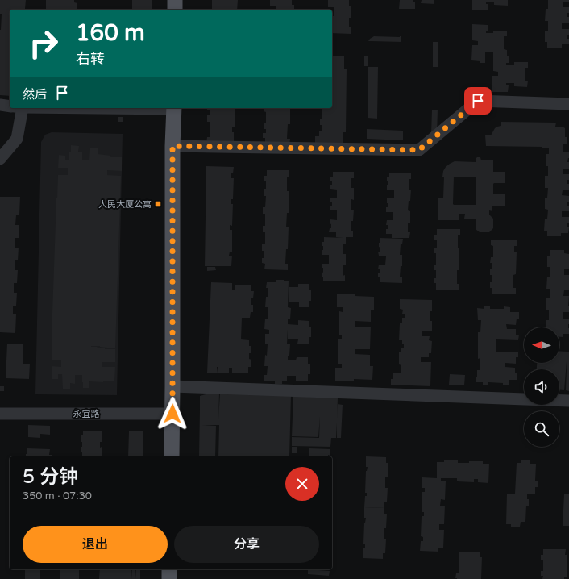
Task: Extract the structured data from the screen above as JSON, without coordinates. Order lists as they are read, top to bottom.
{
  "streets": {
    "street": ["永宜路"]
  },
  "places": {
    "transit": ["人民大厦公寓"]
  },
  "north": "left",
  "page": {
    "turn": ["160 m", "右转"],
    "then": "然后",
    "heading": ["5 分钟", "350 m · 07:30"],
    "buttons": ["退出", "分享"]
  }
}
